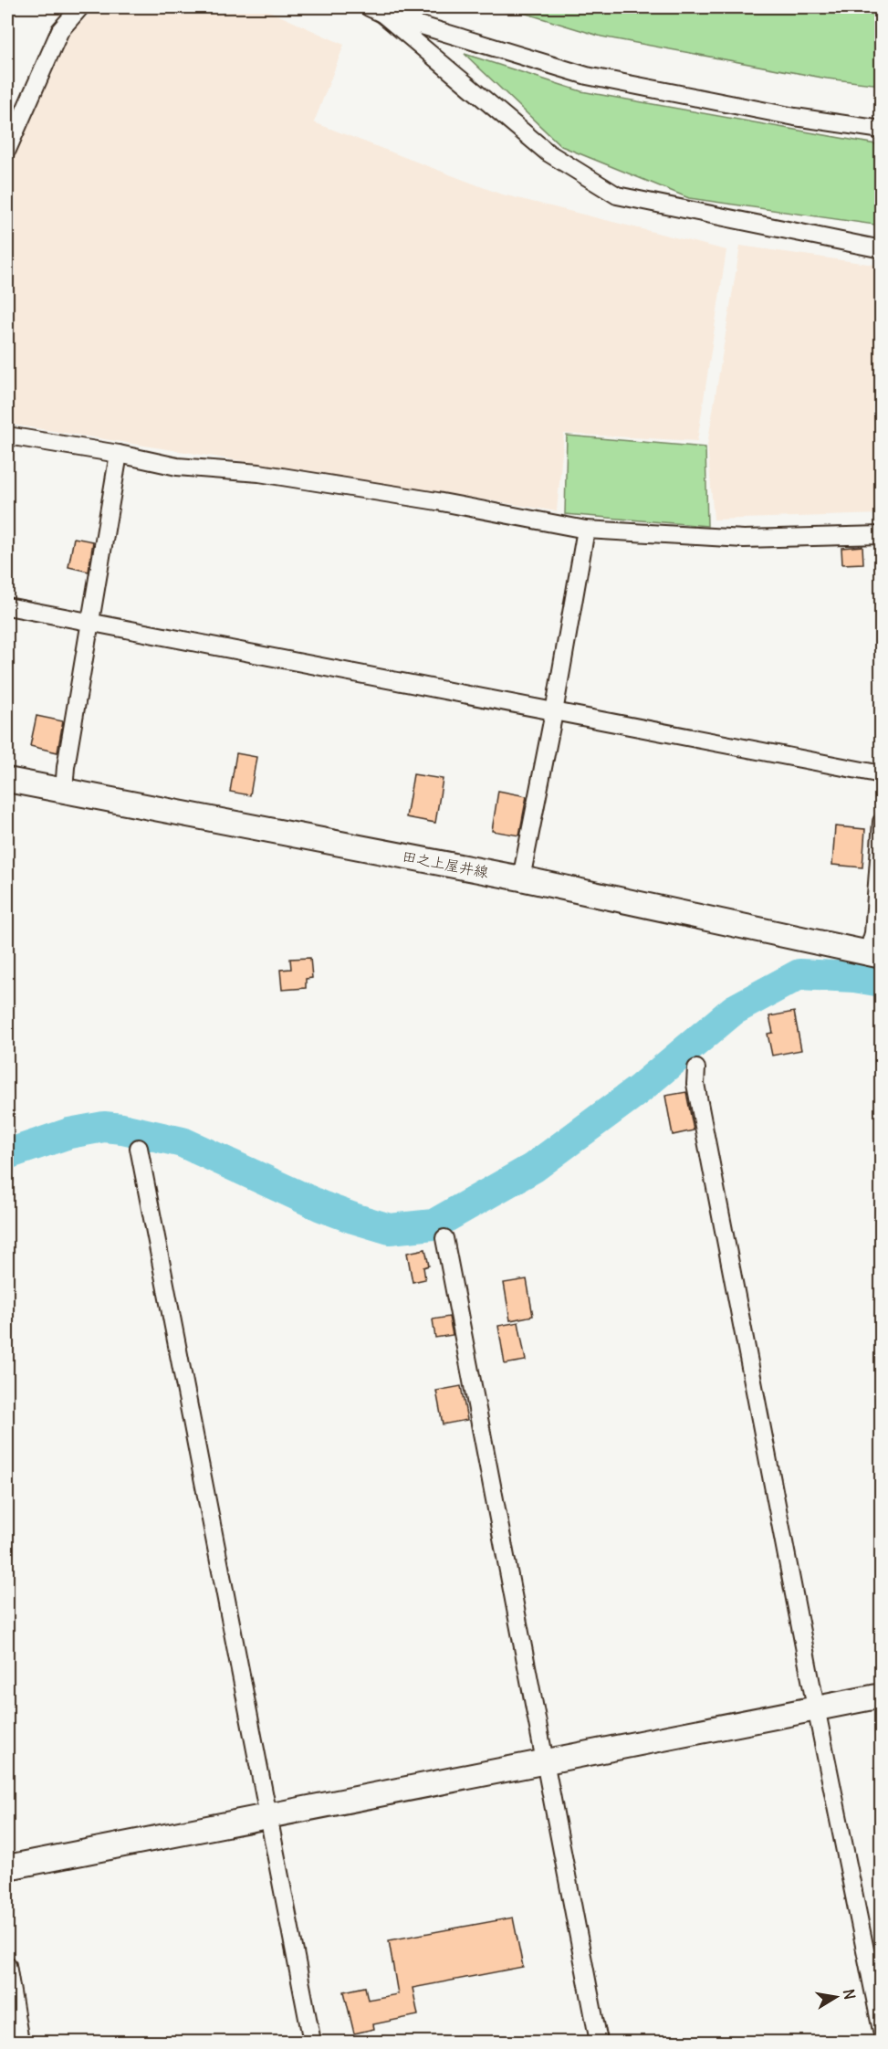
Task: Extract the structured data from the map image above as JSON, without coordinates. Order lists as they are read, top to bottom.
{
  "streets": {
    "street": ["田之上屋井線"]
  },
  "north": "right"
}
